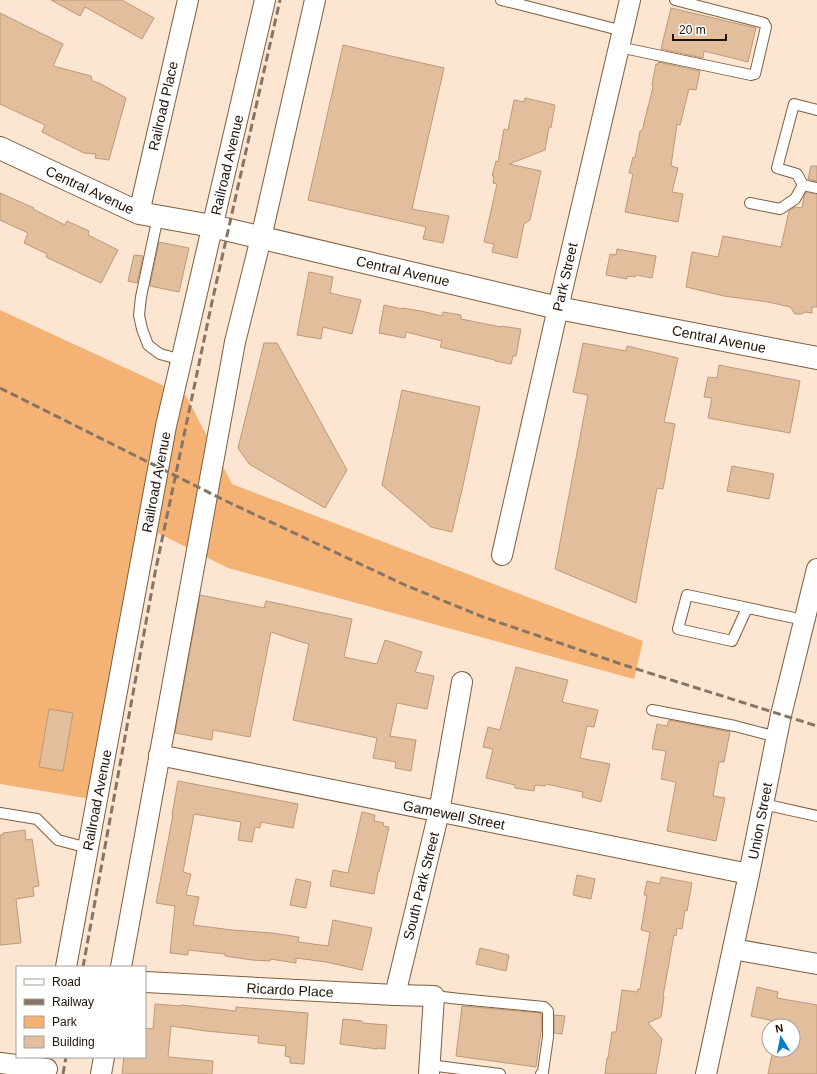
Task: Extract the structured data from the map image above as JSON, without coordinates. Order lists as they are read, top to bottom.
{
  "streets": {
    "street": [
      "Railroad Place",
      "Railroad Avenue",
      "Central Avenue",
      "Park Street",
      "Gamewell Street",
      "Union Street",
      "South Park Street",
      "Ricardo Place"
    ]
  },
  "crossings": [
    ["Railroad Place", "Central Avenue"],
    ["Railroad Avenue", "Central Avenue"],
    ["Central Avenue", "Park Street"],
    ["Gamewell Street", "Union Street"],
    ["Gamewell Street", "South Park Street"],
    ["South Park Street", "Ricardo Place"]
  ],
  "legend": [
    "Road",
    "Railway",
    "Park",
    "Building"
  ],
  "scale_bar": "20 m",
  "north": "top"
}
